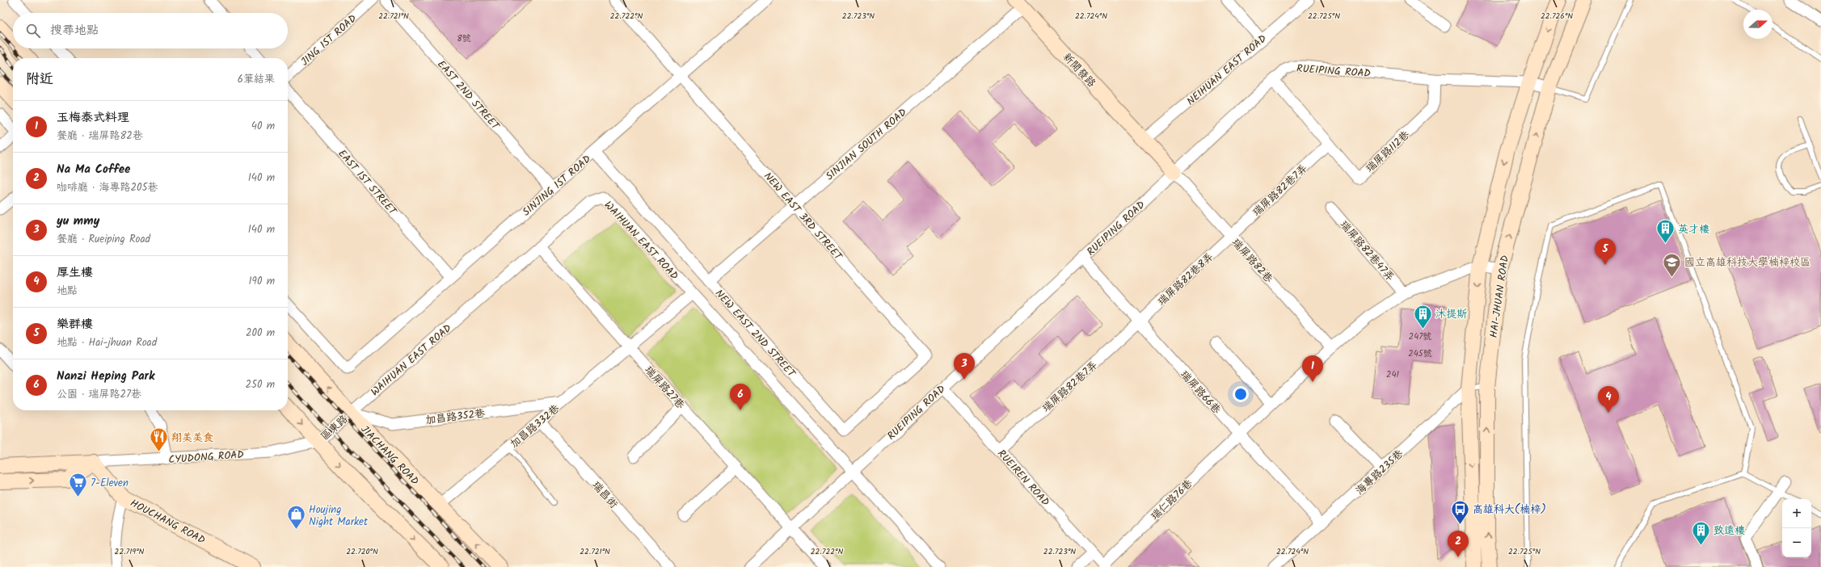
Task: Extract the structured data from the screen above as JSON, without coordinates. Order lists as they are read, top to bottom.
{
  "streets": {
    "street": [
      "JING 1ST ROAD",
      "新開發路",
      "NEIHUAN EAST ROAD",
      "RUEIPING ROAD",
      "EAST 2ND STREET",
      "SINJIAN SOUTH ROAD",
      "瑞屏路112巷",
      "EAST 1ST STREET",
      "SINJING 1ST ROAD",
      "瑞屏路82巷7弄",
      "NEW EAST 3RD STREET",
      "WAIHUAN EAST ROAD",
      "瑞屏路82巷47弄",
      "瑞屏路82巷",
      "瑞屏路82巷8弄",
      "HAI-JHUAN ROAD",
      "NEW EAST 2ND STREET",
      "瑞屏路27巷",
      "瑞屏路66巷",
      "加昌路352巷",
      "加昌路332巷",
      "區東路",
      "JIACHANG ROAD",
      "CYUDONG ROAD",
      "海專路235巷",
      "RUEIREN ROAD",
      "瑞昌街",
      "瑞仁路76巷",
      "HOUCHANG ROAD"
    ]
  },
  "crossings": [
    ["新開發路", "NEIHUAN EAST ROAD"],
    ["新開發路", "RUEIPING ROAD"],
    ["新開發路", "SINJIAN SOUTH ROAD"],
    ["新開發路", "瑞屏路82巷"],
    ["RUEIPING ROAD", "瑞屏路112巷"],
    ["RUEIPING ROAD", "WAIHUAN EAST ROAD"],
    ["RUEIPING ROAD", "瑞屏路82巷"],
    ["RUEIPING ROAD", "HAI-JHUAN ROAD"],
    ["RUEIPING ROAD", "瑞屏路27巷"],
    ["RUEIPING ROAD", "瑞屏路66巷"],
    ["RUEIPING ROAD", "RUEIREN ROAD"],
    ["EAST 2ND STREET", "SINJING 1ST ROAD"],
    ["SINJIAN SOUTH ROAD", "NEW EAST 3RD STREET"],
    ["SINJIAN SOUTH ROAD", "NEW EAST 2ND STREET"],
    ["瑞屏路112巷", "瑞屏路82巷7弄"],
    ["EAST 1ST STREET", "SINJING 1ST ROAD"],
    ["SINJING 1ST ROAD", "NEW EAST 3RD STREET"],
    ["SINJING 1ST ROAD", "NEW EAST 2ND STREET"],
    ["瑞屏路82巷7弄", "瑞屏路82巷"],
    ["瑞屏路82巷7弄", "瑞屏路82巷8弄"],
    ["瑞屏路82巷7弄", "瑞屏路66巷"],
    ["瑞屏路82巷7弄", "RUEIREN ROAD"],
    ["NEW EAST 3RD STREET", "NEW EAST 2ND STREET"],
    ["WAIHUAN EAST ROAD", "瑞屏路27巷"],
    ["WAIHUAN EAST ROAD", "加昌路352巷"],
    ["WAIHUAN EAST ROAD", "區東路"],
    ["WAIHUAN EAST ROAD", "JIACHANG ROAD"],
    ["瑞屏路82巷", "瑞屏路82巷8弄"],
    ["瑞屏路82巷8弄", "瑞屏路66巷"],
    ["HAI-JHUAN ROAD", "海專路235巷"],
    ["瑞屏路27巷", "加昌路332巷"],
    ["瑞屏路66巷", "海專路235巷"],
    ["瑞屏路66巷", "瑞仁路76巷"],
    ["加昌路352巷", "加昌路332巷"],
    ["加昌路352巷", "區東路"],
    ["加昌路352巷", "JIACHANG ROAD"],
    ["加昌路332巷", "JIACHANG ROAD"],
    ["加昌路332巷", "瑞昌街"],
    ["區東路", "JIACHANG ROAD"],
    ["區東路", "CYUDONG ROAD"],
    ["CYUDONG ROAD", "HOUCHANG ROAD"],
    ["RUEIREN ROAD", "瑞仁路76巷"]
  ],
  "places": {
    "building": ["英才樓", "沐提斯", "致遠樓"],
    "school or university": ["國立高雄科技大學楠梓校區"],
    "restaurant": ["翔美美食"],
    "supermarket": ["7-Eleven"],
    "bus stop": ["高雄科大(楠梓)"],
    "shop": ["Houjing Night Market"]
  },
  "house_numbers": [
    "8號",
    "247號",
    "245號",
    "241"
  ],
  "north": "right",
  "page": {
    "search": "搜尋地點",
    "heading": ["附近", "6筆結果"],
    "list": [
      {
        "mark": "1",
        "name": "玉梅泰式料理",
        "note": "餐廳 · 瑞屏路82巷",
        "value": "40 m"
      },
      {
        "mark": "2",
        "name": "Na Ma Coffee",
        "note": "咖啡廳 · 海專路205巷",
        "value": "140 m"
      },
      {
        "mark": "3",
        "name": "yu mmy",
        "note": "餐廳 · Rueiping Road",
        "value": "140 m"
      },
      {
        "mark": "4",
        "name": "厚生樓",
        "note": "地點",
        "value": "190 m"
      },
      {
        "mark": "5",
        "name": "樂群樓",
        "note": "地點 · Hai-jhuan Road",
        "value": "200 m"
      },
      {
        "mark": "6",
        "name": "Nanzi Heping Park",
        "note": "公園 · 瑞屏路27巷",
        "value": "250 m"
      }
    ],
    "pins": [
      "5",
      "3",
      "1",
      "6",
      "4",
      "2"
    ],
    "map_buttons": ["+", "−"]
  },
  "coordinates": [
    "22.721°N",
    "22.722°N",
    "22.723°N",
    "22.724°N",
    "22.725°N",
    "22.726°N",
    "22.719°N",
    "22.720°N"
  ]
}
